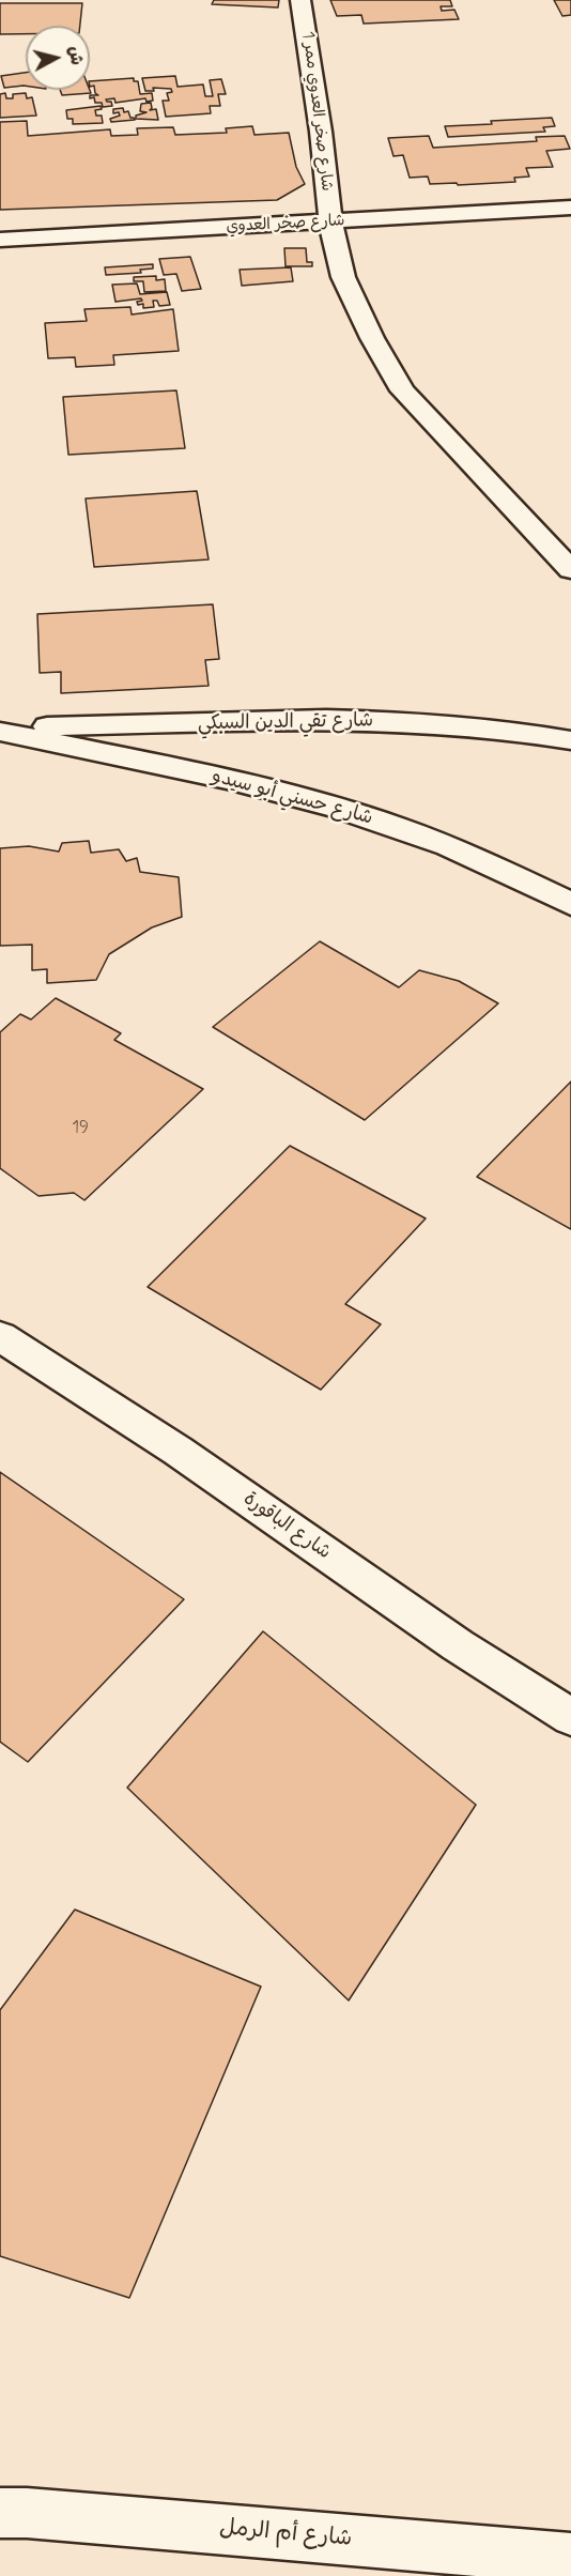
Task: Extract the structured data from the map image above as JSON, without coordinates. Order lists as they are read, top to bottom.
{
  "streets": {
    "street": [
      "شارع صخر العدوي ممر 1",
      "شارع صخر العدوي",
      "شارع تقي الدين السبكي",
      "شارع حسني أبو سيدو",
      "شارع الباقورة",
      "شارع أم الرمل"
    ]
  },
  "crossings": [
    ["شارع صخر العدوي ممر 1", "شارع صخر العدوي"],
    ["شارع تقي الدين السبكي", "شارع حسني أبو سيدو"]
  ],
  "house_numbers": ["19"],
  "north": "right"
}
